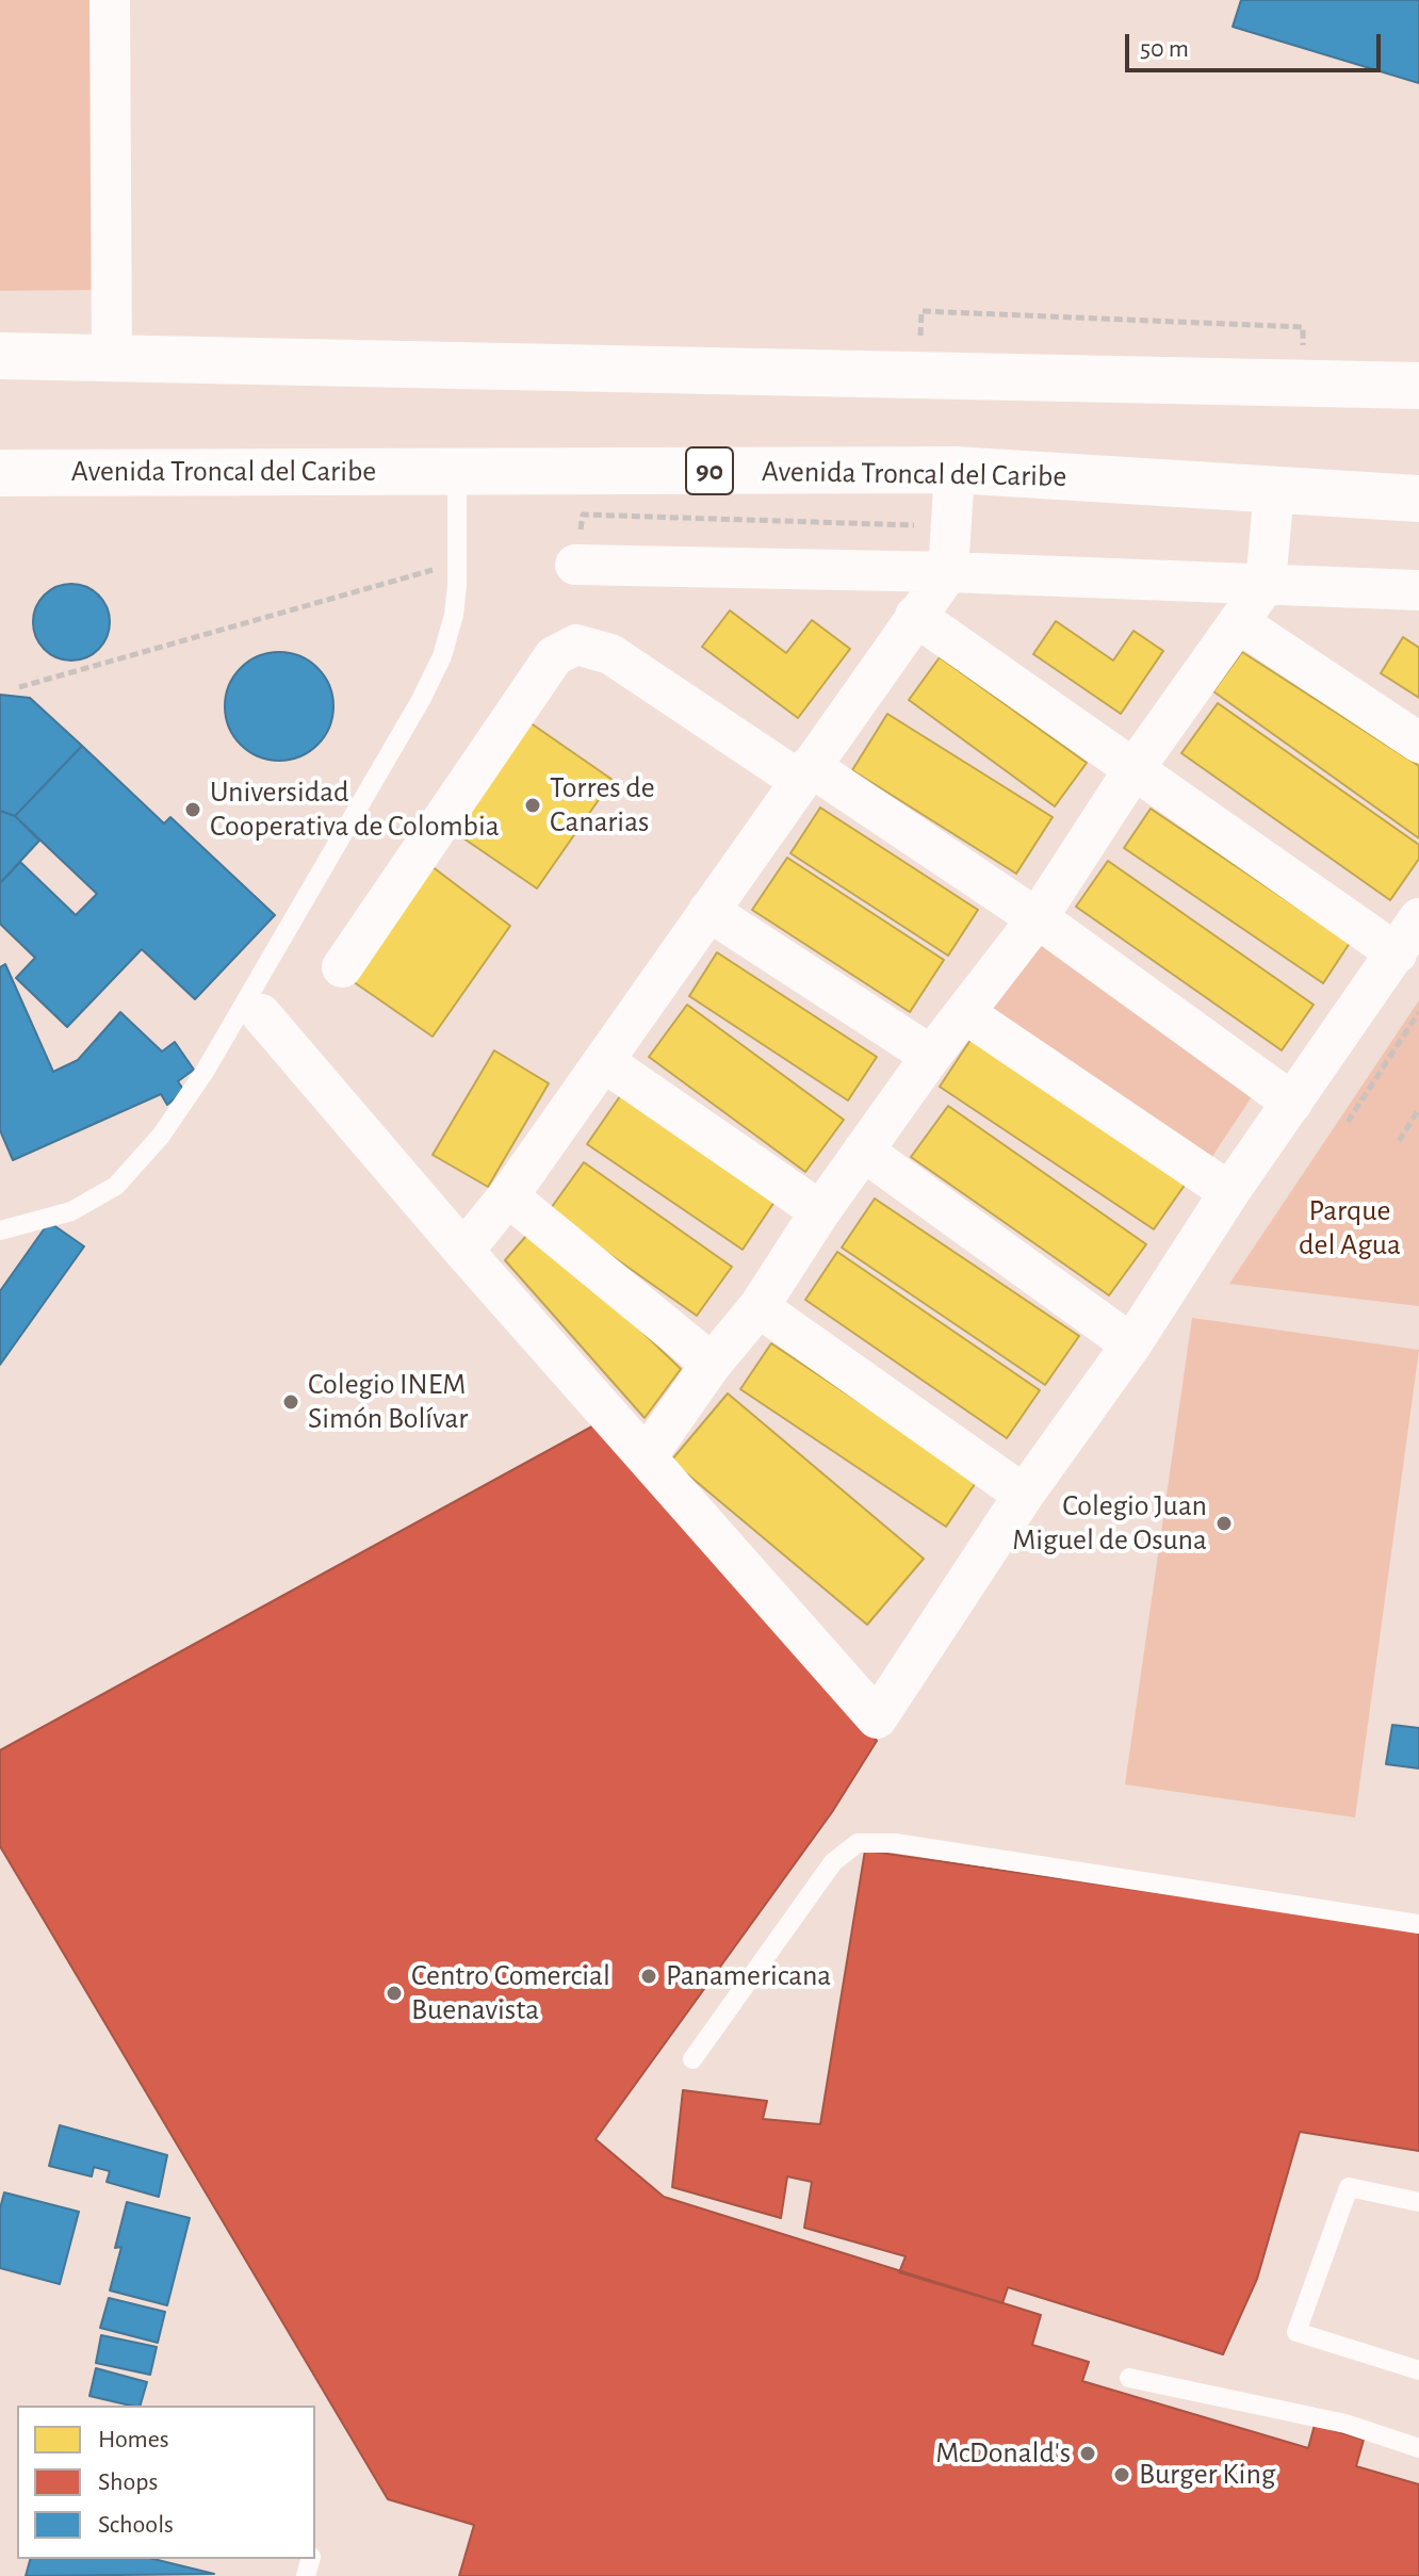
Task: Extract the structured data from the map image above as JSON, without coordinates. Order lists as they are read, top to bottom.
{
  "streets": {
    "highway": ["90", "Avenida Troncal del Caribe"]
  },
  "parks": ["Parque del Agua"],
  "places": [
    "Torres de Canarias",
    "Universidad Cooperativa de Colombia",
    "Colegio INEM Simón Bolívar",
    "Colegio Juan Miguel de Osuna",
    "Panamericana",
    "Centro Comercial Buenavista",
    "McDonald's",
    "Burger King"
  ],
  "legend": ["Homes", "Shops", "Schools"],
  "scale_bar": "50 m"
}
